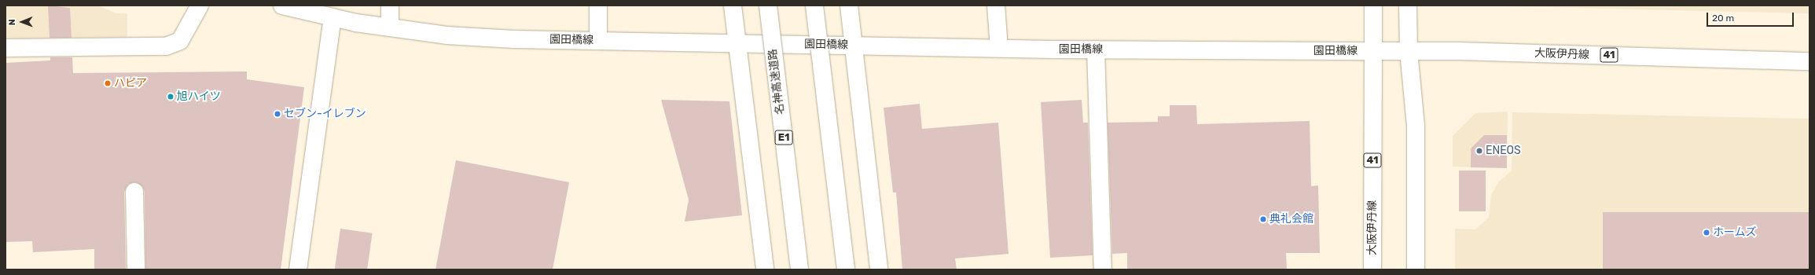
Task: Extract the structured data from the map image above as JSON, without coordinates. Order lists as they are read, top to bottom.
{
  "streets": {
    "main road": [
      "園田橋線",
      "大阪伊丹線",
      "41",
      "名神高速道路",
      "E1"
    ]
  },
  "crossings": [
    ["園田橋線", "大阪伊丹線"]
  ],
  "places": [
    "ハピア",
    "旭ハイツ",
    "セブン-イレブン",
    "ENEOS",
    "典礼会館",
    "ホームズ"
  ],
  "scale_bar": "20 m",
  "north": "left"
}
